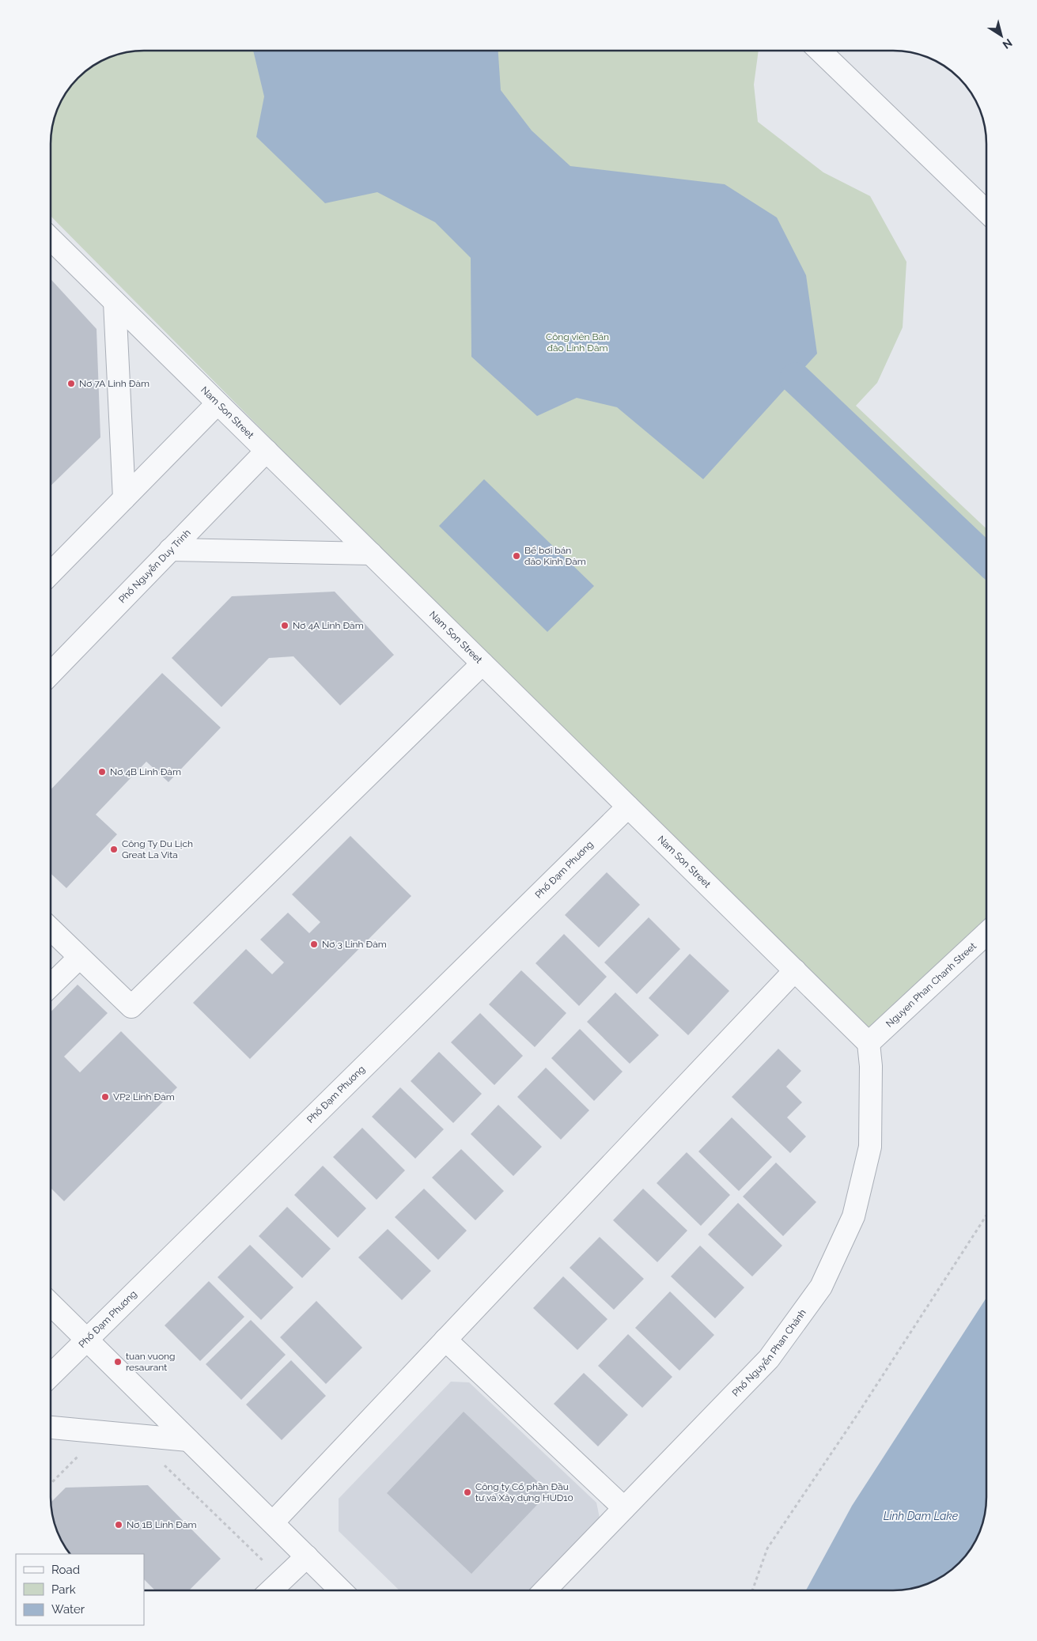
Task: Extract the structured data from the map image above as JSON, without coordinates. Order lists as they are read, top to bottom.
{
  "streets": {
    "street": [
      "Nam Son Street",
      "Phố Nguyễn Duy Trinh",
      "Phố Đạm Phương",
      "Nguyen Phan Chanh Street",
      "Phố Nguyễn Phan Chánh"
    ]
  },
  "crossings": [
    ["Nam Son Street", "Phố Nguyễn Duy Trinh"],
    ["Nam Son Street", "Phố Đạm Phương"],
    ["Nam Son Street", "Nguyen Phan Chanh Street"],
    ["Nam Son Street", "Phố Nguyễn Phan Chánh"],
    ["Nguyen Phan Chanh Street", "Phố Nguyễn Phan Chánh"]
  ],
  "water": ["Linh Dam Lake"],
  "parks": ["Công viên Bán đảo Linh Đàm"],
  "places": [
    "Nơ 7A Linh Đàm",
    "Bể bơi bán đảo Kinh Đàm",
    "Nơ 4A Linh Đàm",
    "Nơ 4B Linh Đàm",
    "Công Ty Du Lịch Great La Vita",
    "Nơ 3 Linh Đàm",
    "VP2 Linh Đàm",
    "tuan vuong resaurant",
    "Công ty Cổ phần Đầu tư và Xây dựng HUD10",
    "Nơ 1B Linh Đàm"
  ],
  "legend": ["Road", "Park", "Water"],
  "north": "bottom right"
}
